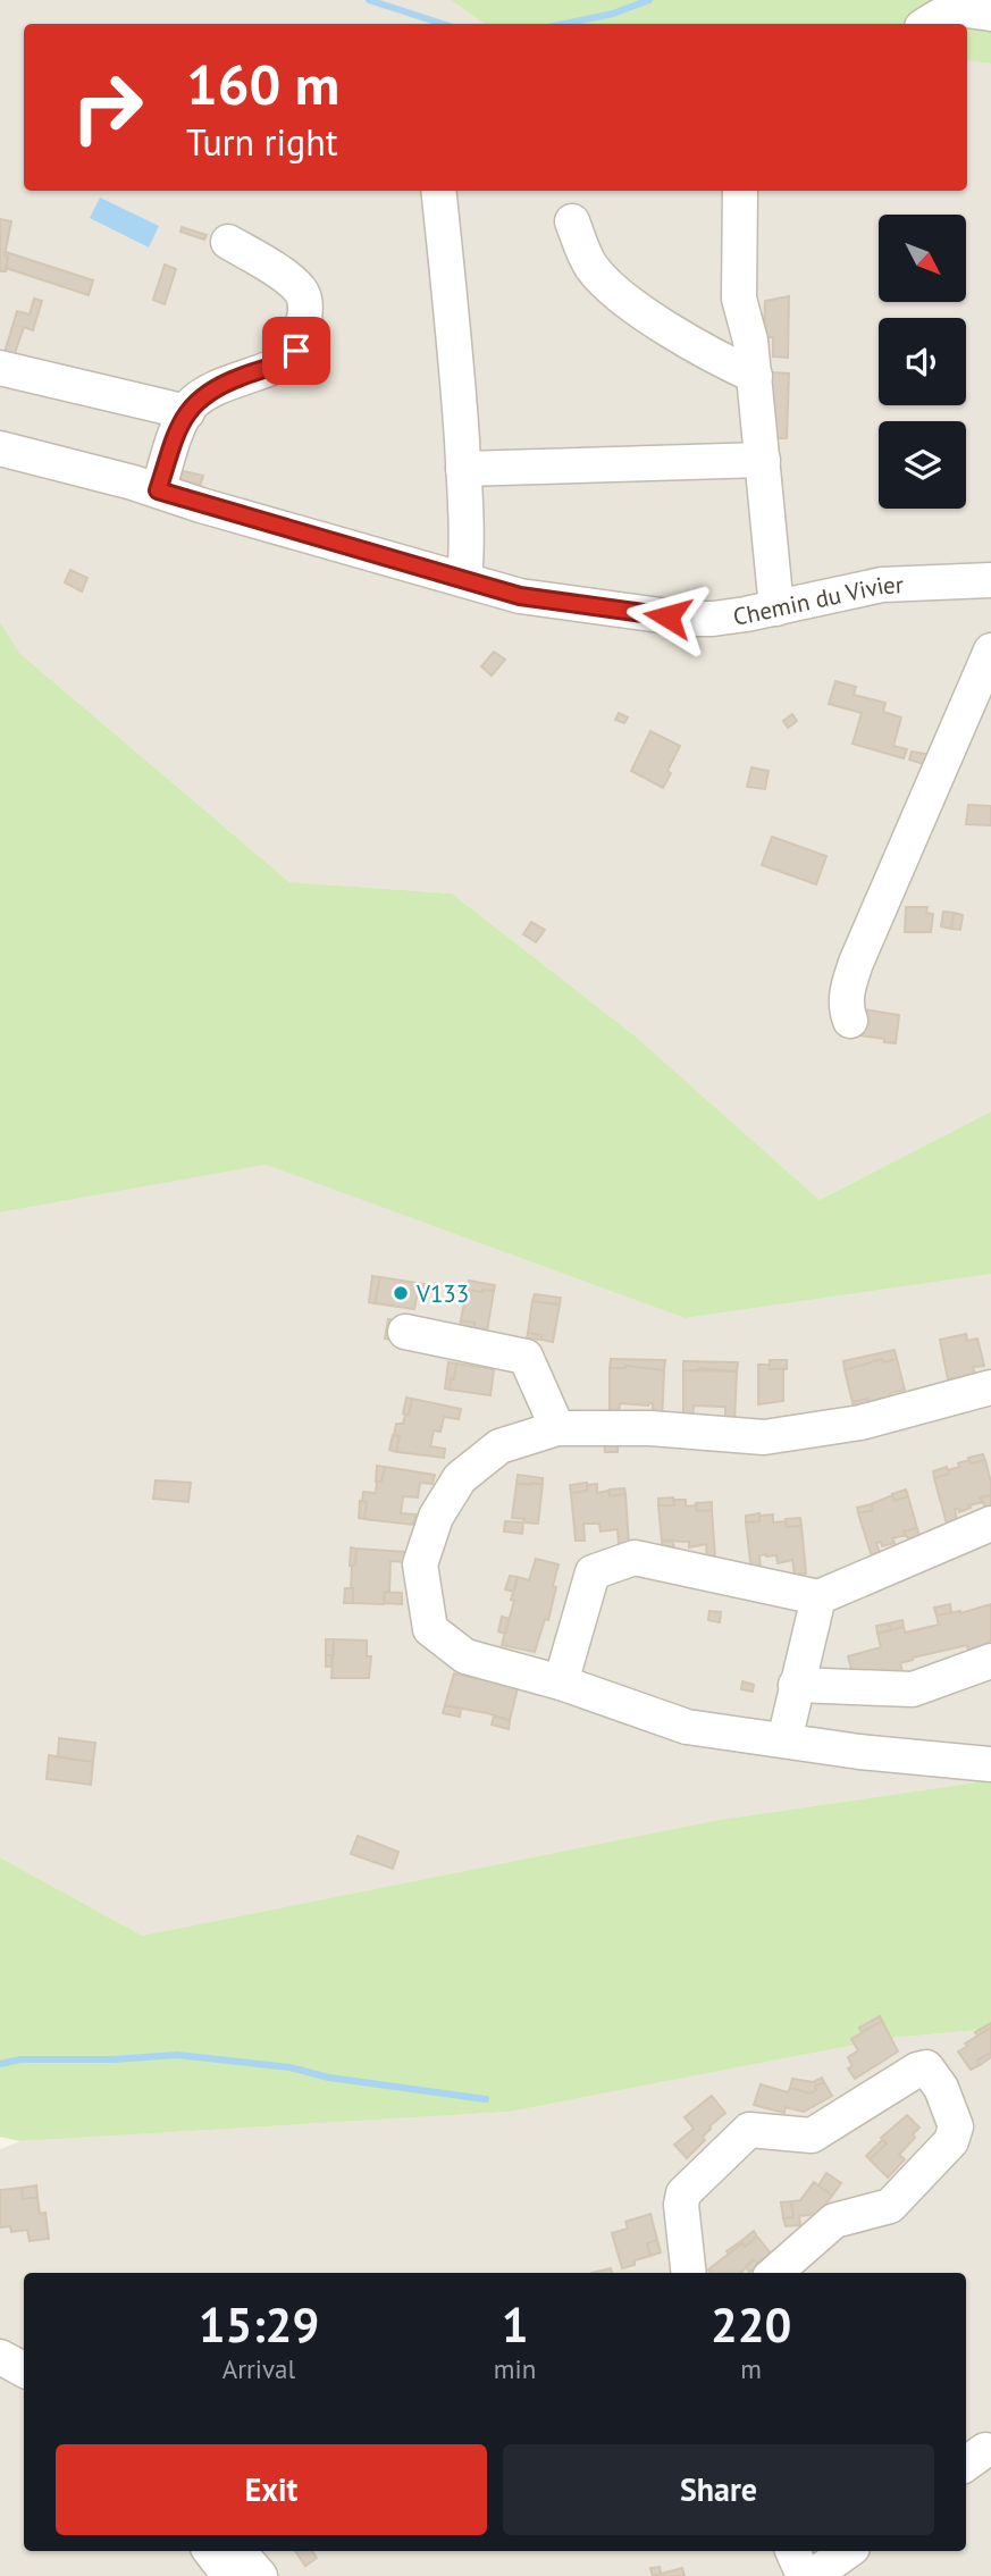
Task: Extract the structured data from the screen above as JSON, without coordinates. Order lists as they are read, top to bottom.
{
  "streets": {
    "street": ["Chemin du Vivier"]
  },
  "places": ["V133"],
  "north": "bottom right",
  "page": {
    "turn": ["160 m", "Turn right"],
    "eta": [
      "15:29",
      "Arrival",
      "1",
      "min",
      "220",
      "m"
    ],
    "buttons": ["Exit", "Share"]
  }
}
